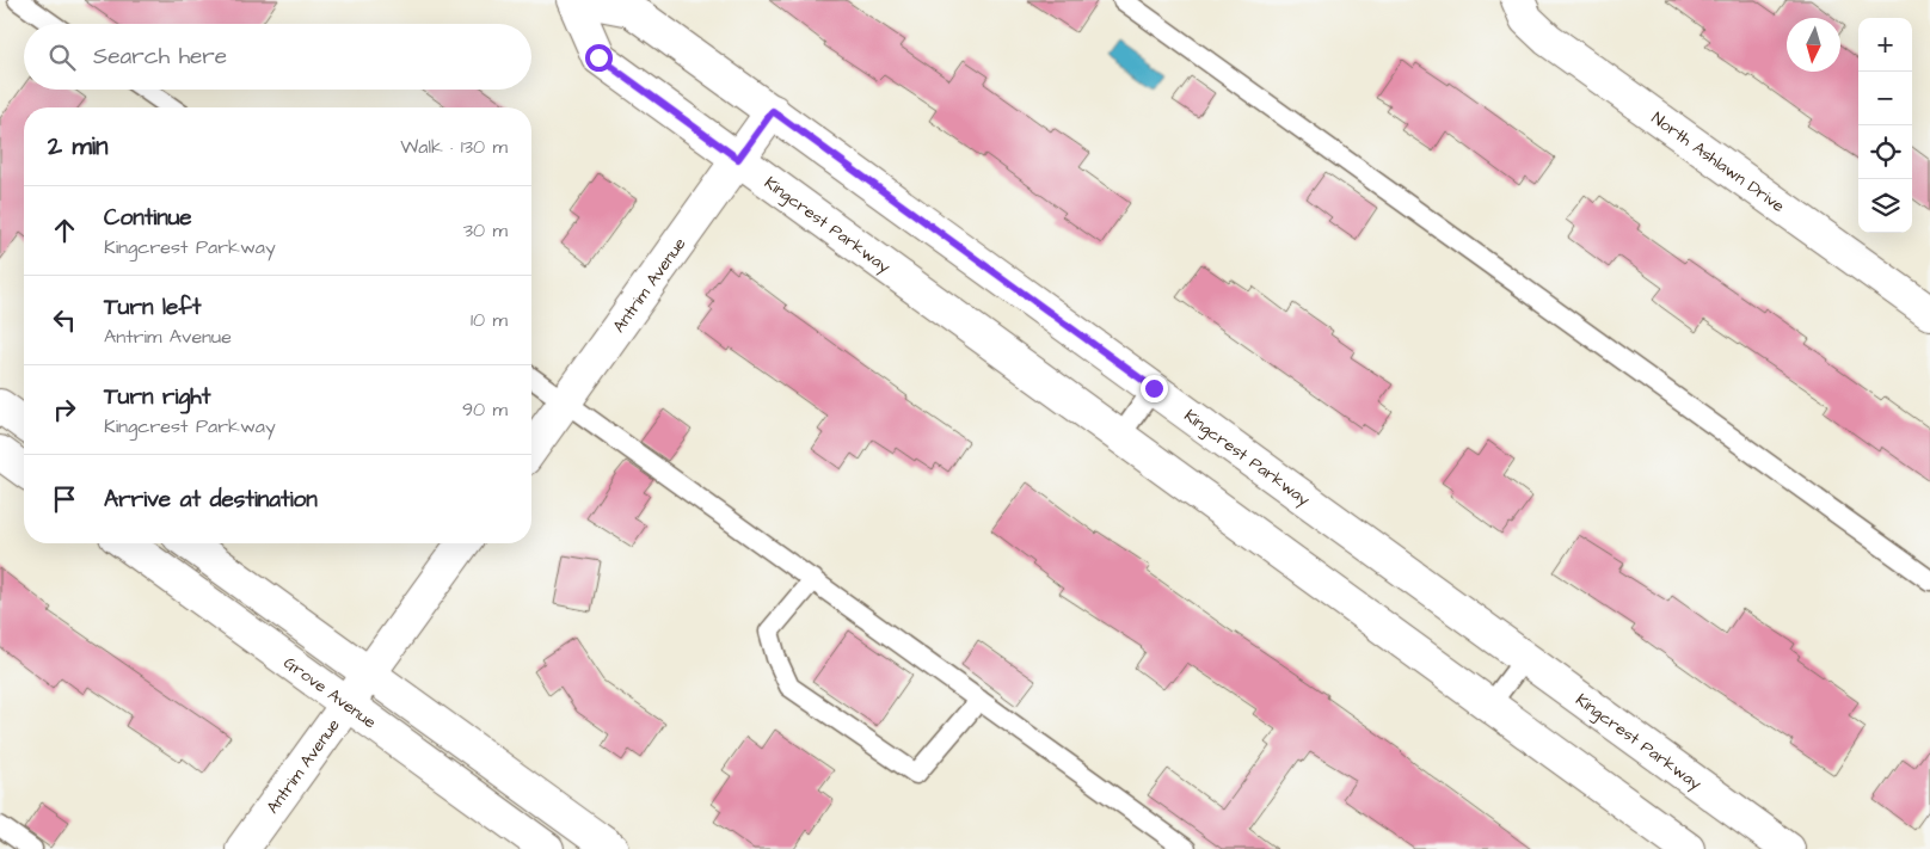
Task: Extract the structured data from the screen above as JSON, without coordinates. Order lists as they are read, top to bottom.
{
  "streets": {
    "street": [
      "North Ashlawn Drive",
      "Kingcrest Parkway",
      "Antrim Avenue",
      "Grove Avenue"
    ]
  },
  "crossings": [
    ["Kingcrest Parkway", "Antrim Avenue"],
    ["Antrim Avenue", "Grove Avenue"]
  ],
  "north": "bottom",
  "page": {
    "map_buttons": ["+", "−"],
    "search": "Search here",
    "heading": ["2 min", "Walk · 130 m"],
    "list": [
      ["Continue", "Kingcrest Parkway", "30 m"],
      ["Turn left", "Antrim Avenue", "10 m"],
      ["Turn right", "Kingcrest Parkway", "90 m"],
      "Arrive at destination"
    ]
  }
}
